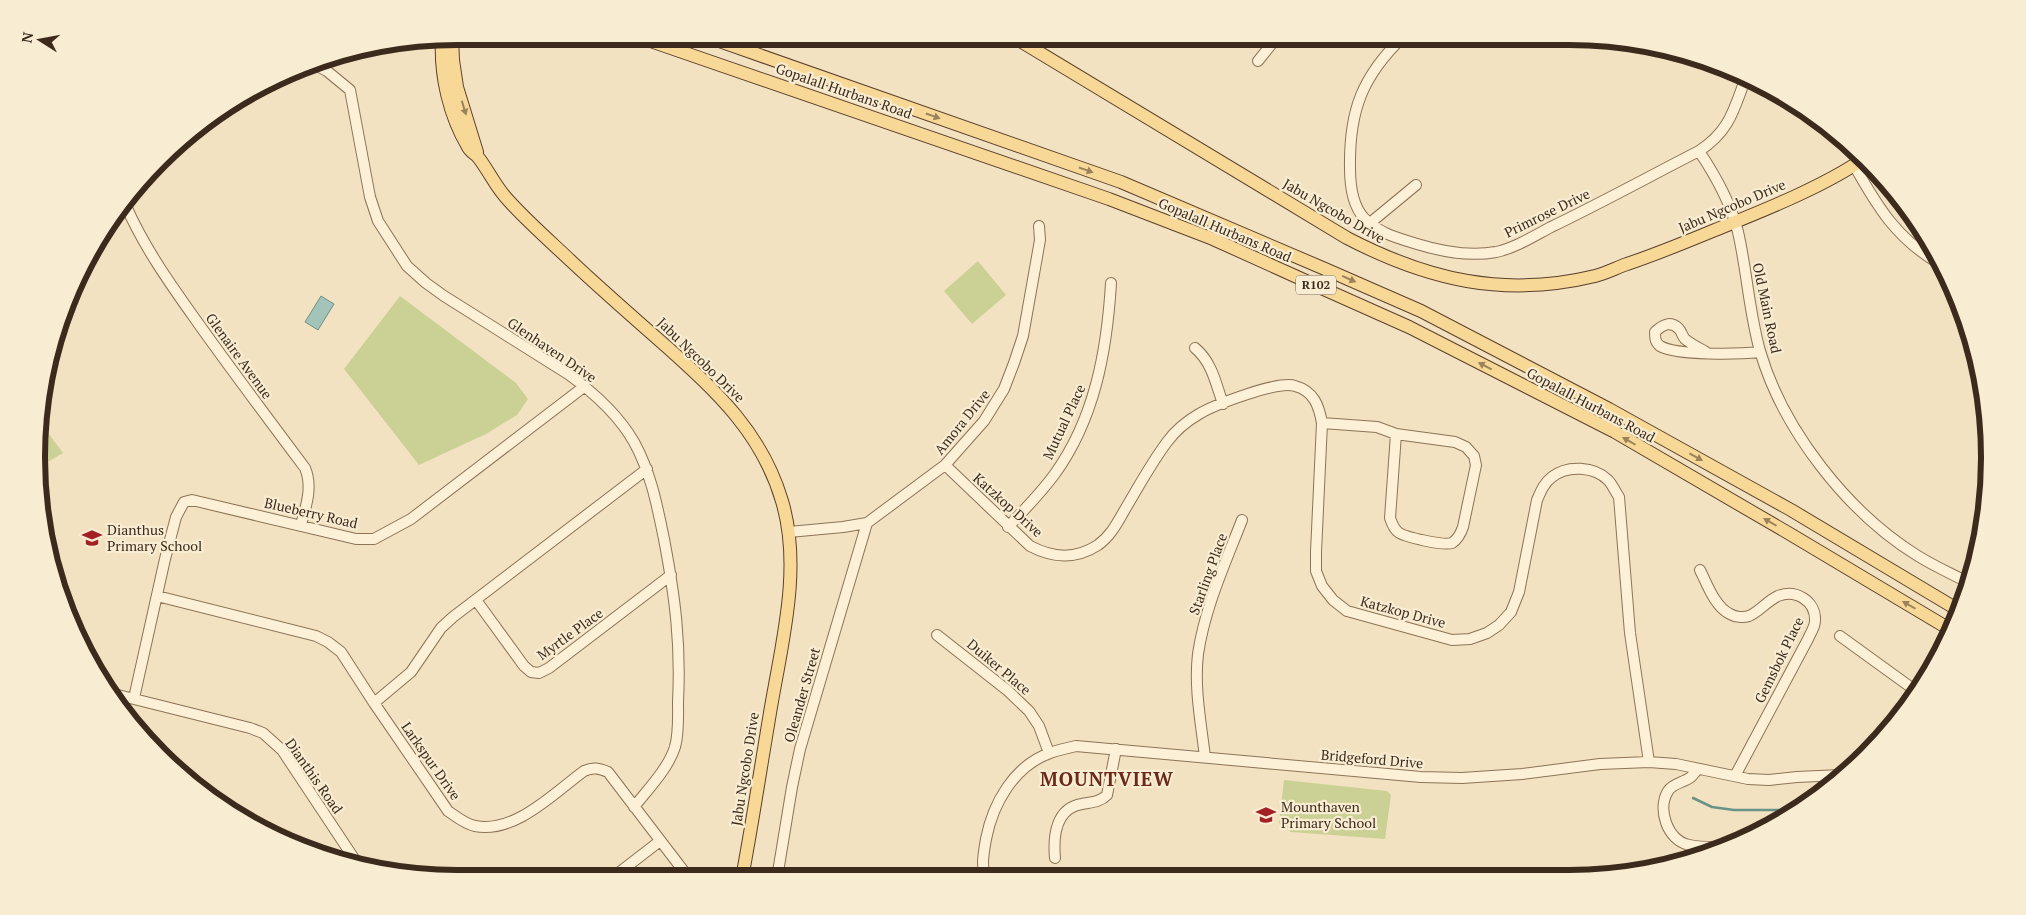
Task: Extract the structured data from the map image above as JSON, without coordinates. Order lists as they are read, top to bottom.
{
  "streets": {
    "main road": ["Gopalall Hurbans Road", "Jabu Ngcobo Drive", "R102"],
    "street": [
      "Primrose Drive",
      "Old Main Road",
      "Glenhaven Drive",
      "Glenaire Avenue",
      "Amora Drive",
      "Mutual Place",
      "Katzkop Drive",
      "Blueberry Road",
      "Starling Place",
      "Myrtle Place",
      "Gemsbok Place",
      "Duiker Place",
      "Oleander Street",
      "Bridgeford Drive",
      "Larkspur Drive",
      "Dianthis Road"
    ]
  },
  "crossings": [
    ["Jabu Ngcobo Drive", "Old Main Road"],
    ["Jabu Ngcobo Drive", "Amora Drive"],
    ["Glenhaven Drive", "Blueberry Road"],
    ["Glenhaven Drive", "Myrtle Place"],
    ["Glenhaven Drive", "Larkspur Drive"],
    ["Glenaire Avenue", "Blueberry Road"],
    ["Amora Drive", "Katzkop Drive"],
    ["Amora Drive", "Oleander Street"],
    ["Mutual Place", "Katzkop Drive"],
    ["Katzkop Drive", "Bridgeford Drive"],
    ["Blueberry Road", "Larkspur Drive"],
    ["Blueberry Road", "Dianthis Road"],
    ["Starling Place", "Bridgeford Drive"],
    ["Gemsbok Place", "Bridgeford Drive"],
    ["Duiker Place", "Bridgeford Drive"]
  ],
  "districts": ["MOUNTVIEW"],
  "places": {
    "school or university": ["Dianthus Primary School", "Mounthaven Primary School"]
  },
  "north": "left"
}
